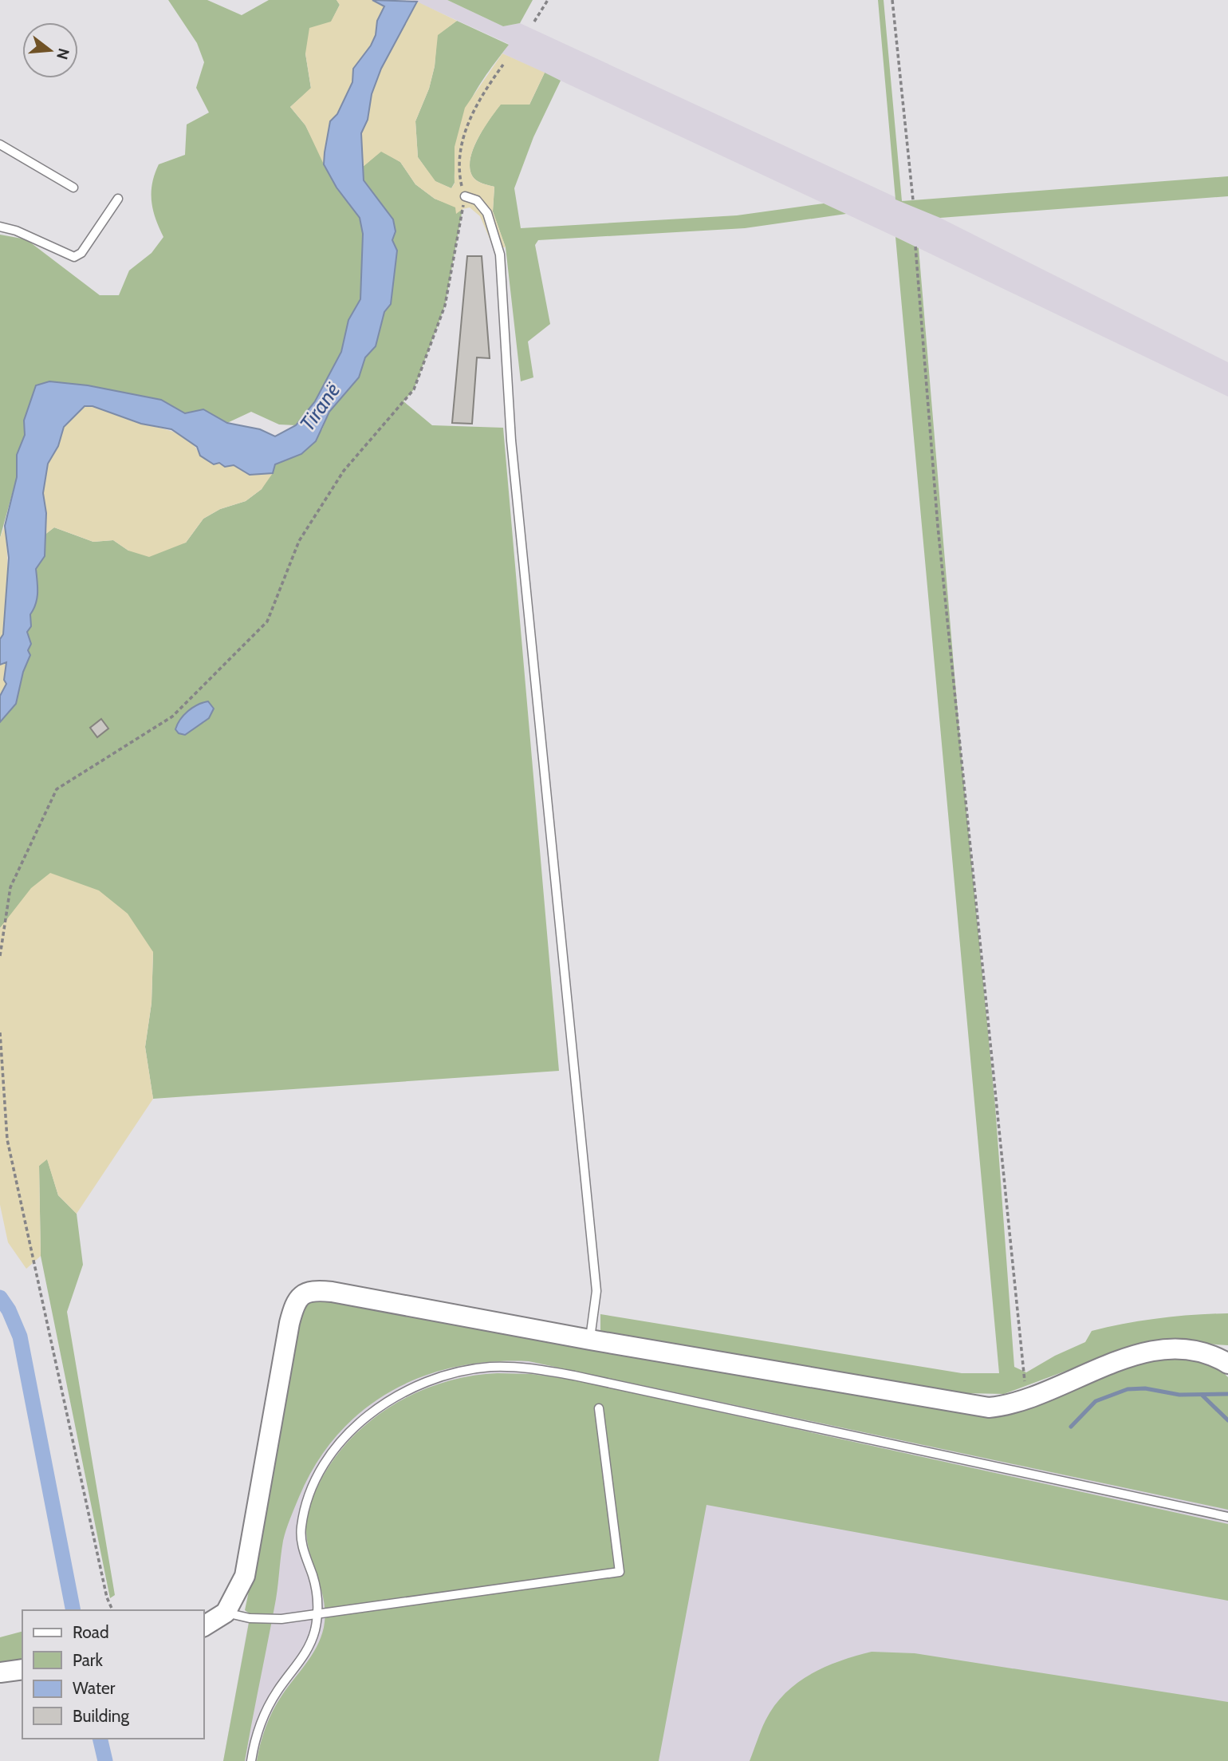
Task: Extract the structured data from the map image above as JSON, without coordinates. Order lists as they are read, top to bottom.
{
  "water": ["Tiranë"],
  "legend": [
    "Road",
    "Park",
    "Water",
    "Building"
  ],
  "north": "right"
}
